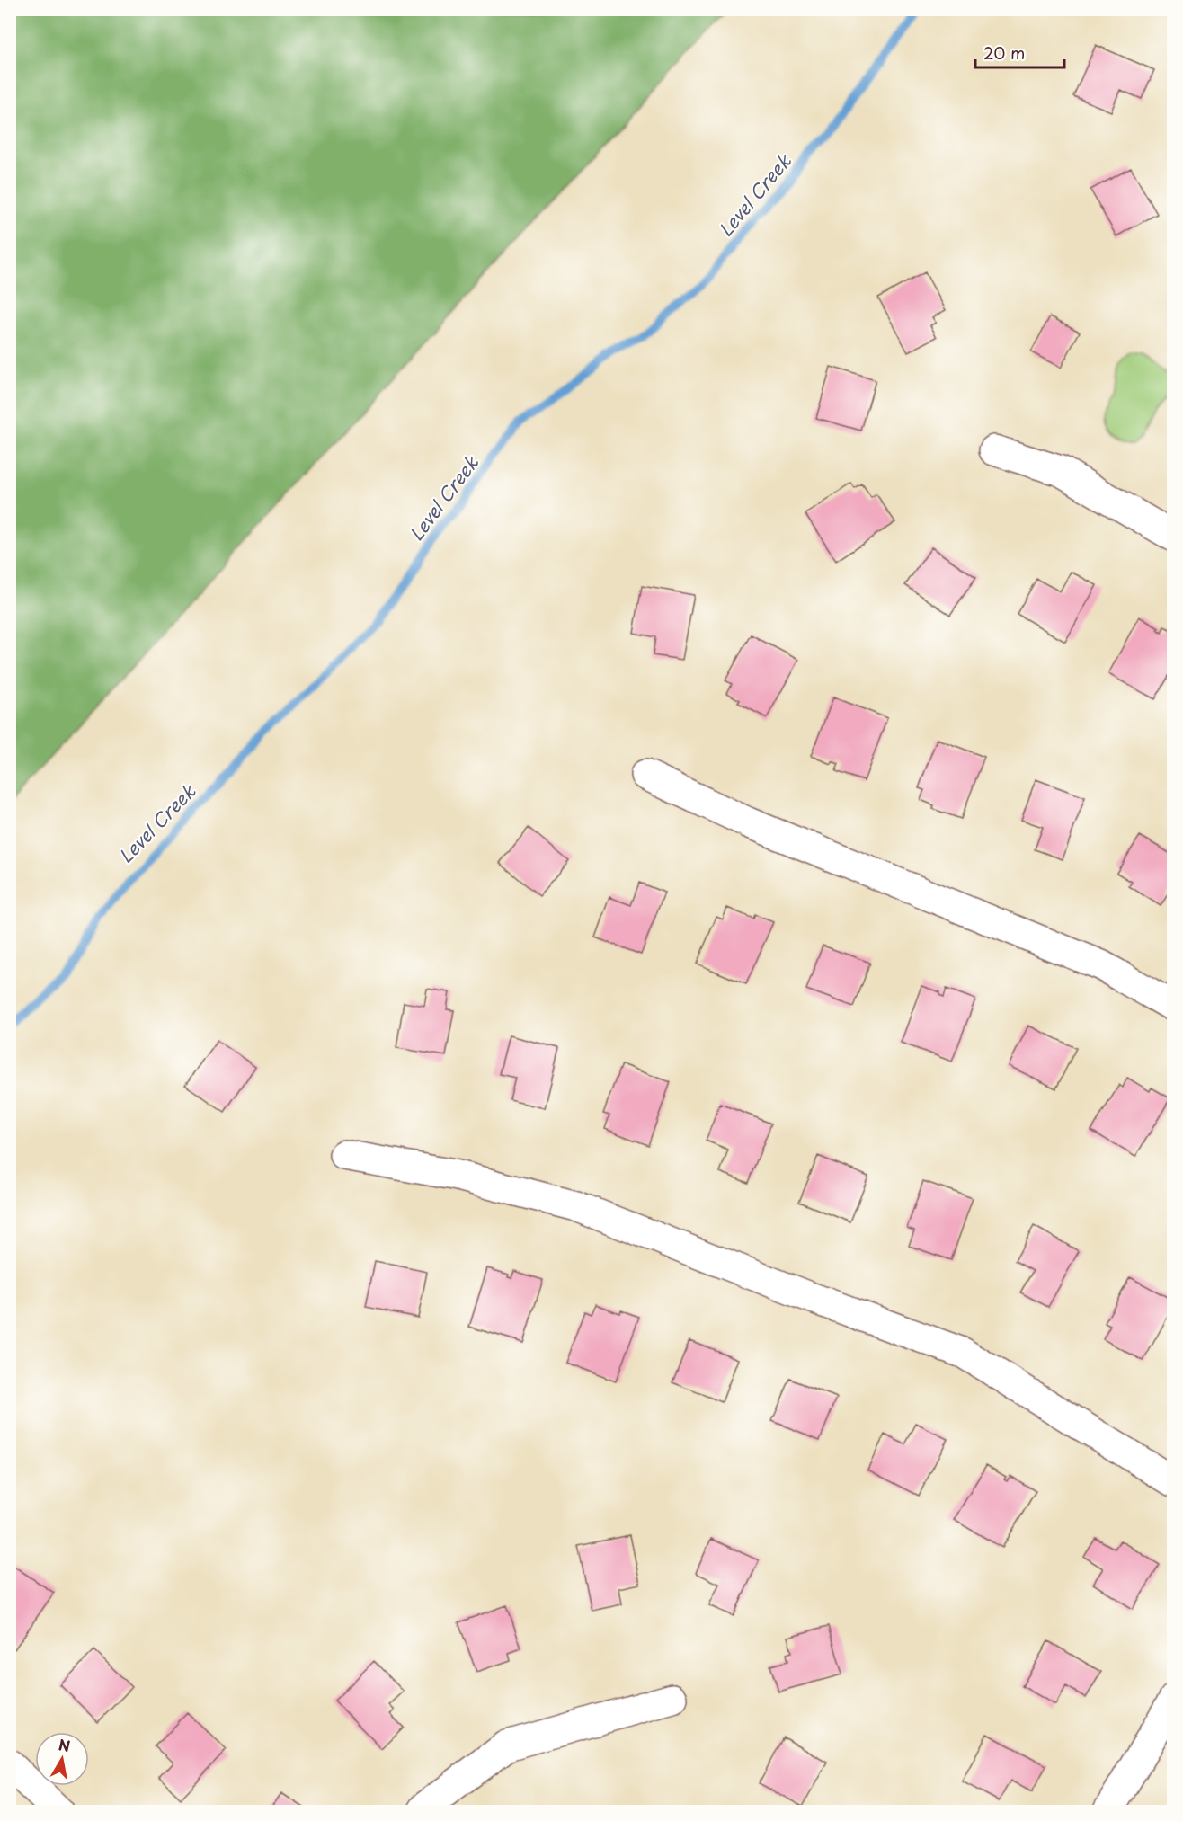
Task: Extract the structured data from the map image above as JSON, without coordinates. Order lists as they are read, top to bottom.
{
  "water": ["Level Creek"],
  "scale_bar": "20 m",
  "north": "top"
}
